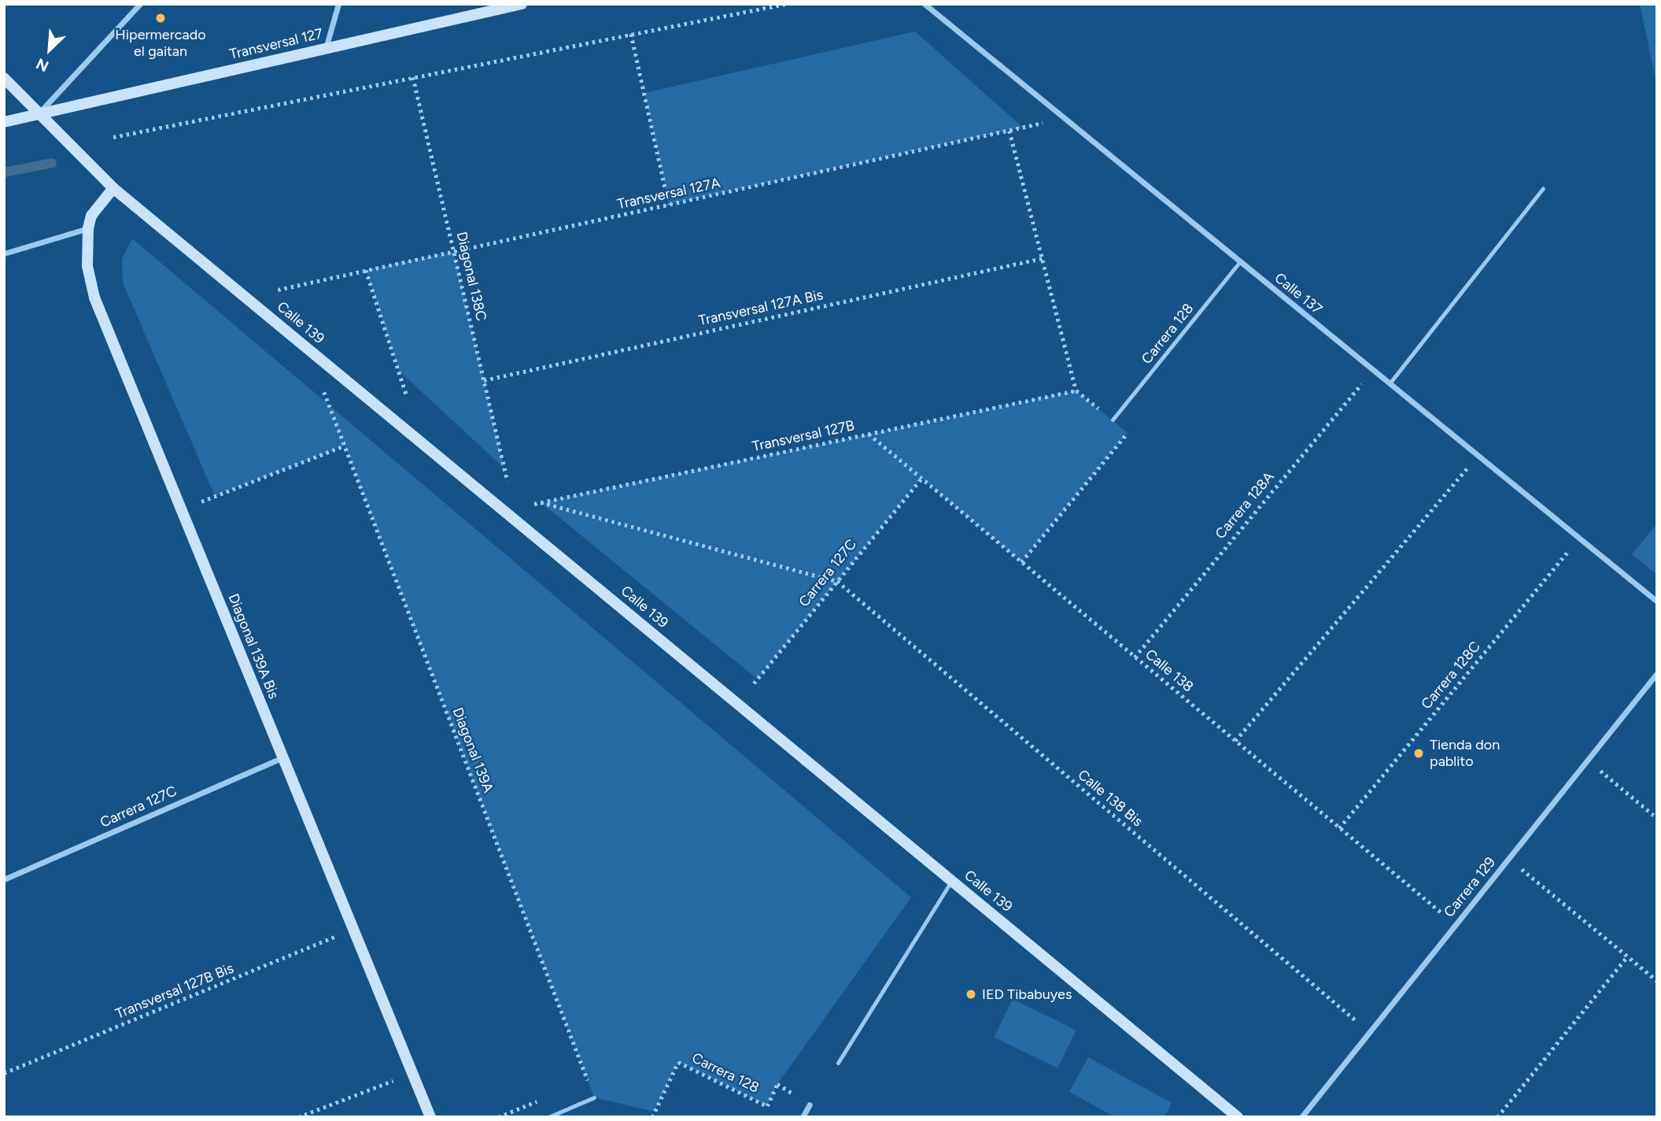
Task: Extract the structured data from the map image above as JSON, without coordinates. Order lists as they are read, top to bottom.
{
  "streets": {
    "main road": ["Transversal 127", "Calle 139", "Diagonal 139A Bis"],
    "street": ["Calle 137", "Carrera 127C", "Carrera 129"],
    "lane": ["Carrera 128"],
    "path": [
      "Transversal 127A",
      "Diagonal 138C",
      "Transversal 127A Bis",
      "Transversal 127B",
      "Carrera 128A",
      "Calle 138",
      "Carrera 128C",
      "Diagonal 139A",
      "Calle 138 Bis",
      "Transversal 127B Bis"
    ]
  },
  "crossings": [
    ["Transversal 127", "Calle 139"],
    ["Transversal 127A", "Diagonal 138C"],
    ["Transversal 127A", "Calle 137"],
    ["Diagonal 138C", "Transversal 127A Bis"],
    ["Calle 137", "Carrera 128"],
    ["Calle 137", "Carrera 128A"],
    ["Calle 137", "Carrera 128C"],
    ["Transversal 127A Bis", "Transversal 127B"],
    ["Calle 139", "Diagonal 139A Bis"],
    ["Transversal 127B", "Calle 138"],
    ["Carrera 128A", "Calle 138"],
    ["Carrera 127C", "Diagonal 139A Bis"],
    ["Carrera 127C", "Calle 138"],
    ["Carrera 127C", "Calle 138 Bis"],
    ["Diagonal 139A Bis", "Transversal 127B Bis"],
    ["Calle 138", "Carrera 128C"],
    ["Calle 138", "Carrera 129"],
    ["Calle 138 Bis", "Carrera 129"]
  ],
  "places": ["Hipermercado el gaitan", "Tienda don pablito", "IED Tibabuyes"],
  "north": "bottom left"
}
